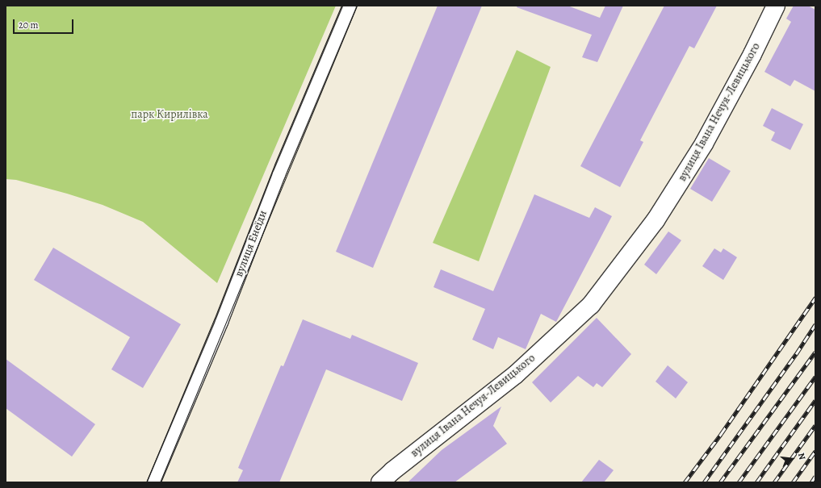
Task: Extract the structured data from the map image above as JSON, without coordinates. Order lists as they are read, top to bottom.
{
  "streets": {
    "street": ["вулиця Івана Нечуя-Левицького", "вулиця Енеїди"]
  },
  "parks": ["парк Кирилівка"],
  "scale_bar": "20 m",
  "north": "right"
}
